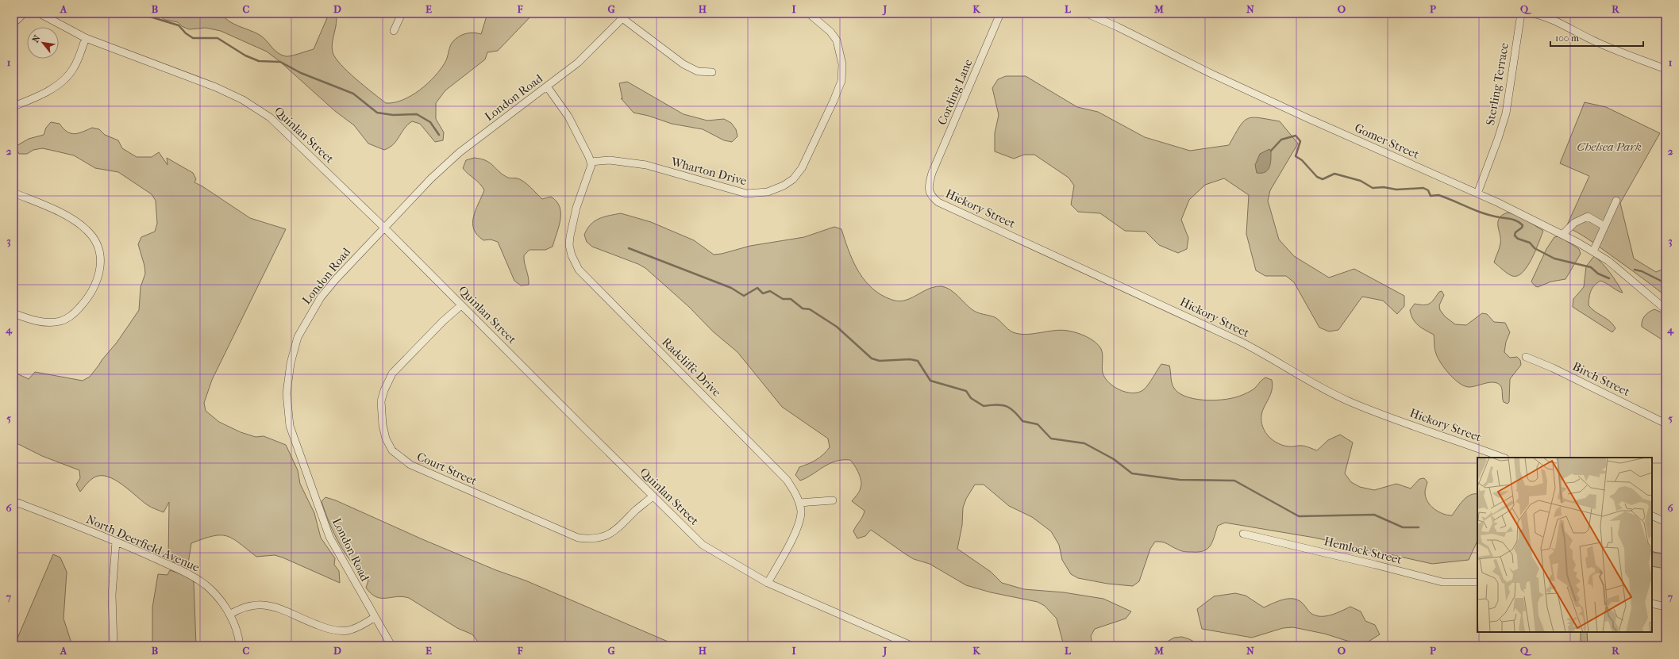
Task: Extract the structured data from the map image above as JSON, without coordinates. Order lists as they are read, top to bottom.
{
  "streets": {
    "street": [
      "Sterling Terrace",
      "Cording Lane",
      "London Road",
      "Quinlan Street",
      "Gomer Street",
      "Wharton Drive",
      "Hickory Street",
      "Radcliffe Drive",
      "Birch Street",
      "Court Street",
      "North Deerfield Avenue",
      "Hemlock Street"
    ]
  },
  "crossings": [
    ["Sterling Terrace", "Gomer Street"],
    ["Cording Lane", "Hickory Street"],
    ["London Road", "Quinlan Street"],
    ["Quinlan Street", "Radcliffe Drive"],
    ["Quinlan Street", "Court Street"],
    ["Wharton Drive", "Radcliffe Drive"]
  ],
  "parks": ["Chelsea Park"],
  "scale_bar": "100 m",
  "north": "top left",
  "grid": {
    "columns": [
      "A",
      "B",
      "C",
      "D",
      "E",
      "F",
      "G",
      "H",
      "I",
      "J",
      "K",
      "L",
      "M",
      "N",
      "O",
      "P",
      "Q",
      "R"
    ],
    "rows": [
      "1",
      "2",
      "3",
      "4",
      "5",
      "6",
      "7"
    ]
  }
}
